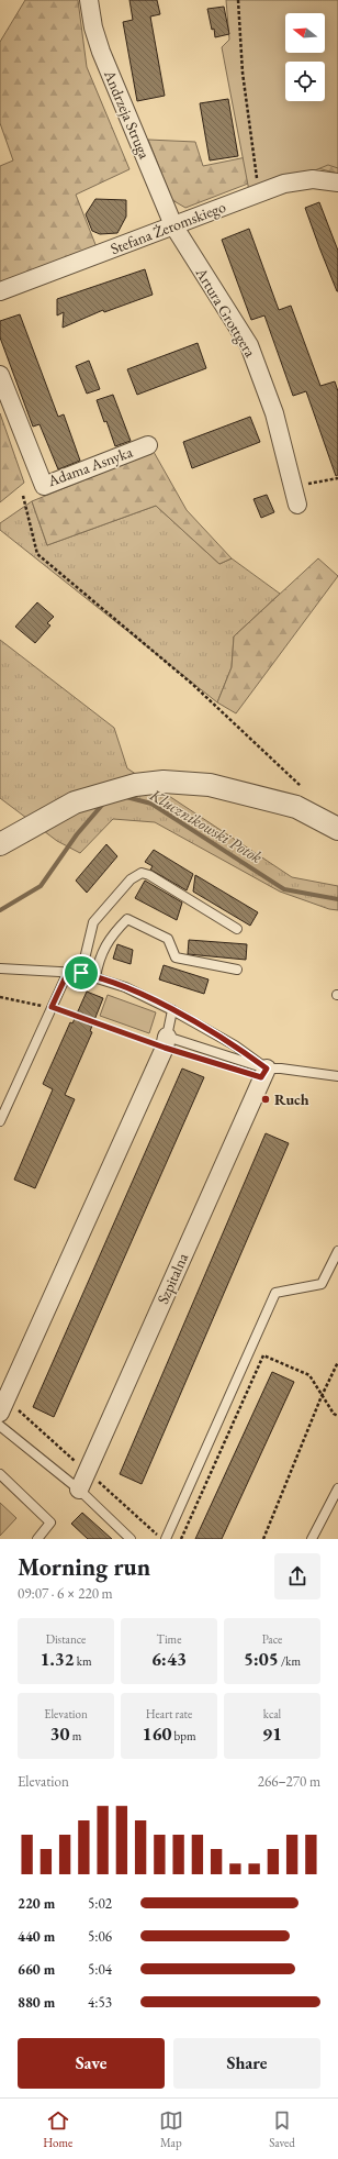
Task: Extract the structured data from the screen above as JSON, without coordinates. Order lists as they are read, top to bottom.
{
  "streets": {
    "street": [
      "Andrzeja Struga",
      "Stefana Żeromskiego",
      "Artura Grottgera",
      "Adama Asnyka",
      "Szpitalna"
    ]
  },
  "crossings": [
    ["Andrzeja Struga", "Stefana Żeromskiego"],
    ["Andrzeja Struga", "Artura Grottgera"],
    ["Stefana Żeromskiego", "Artura Grottgera"]
  ],
  "water": ["Klucznikowski Potok"],
  "places": ["Ruch"],
  "north": "left",
  "page": {
    "heading": ["Morning run", "09:07 · 6 × 220 m"],
    "stats": [
      ["Distance", "1.32 km"],
      ["Time", "6:43"],
      ["Pace", "5:05 /km"],
      ["Elevation", "30 m"],
      ["Heart rate", "160 bpm"],
      ["kcal", "91"]
    ],
    "chart": ["Elevation", "266–270 m"],
    "list": [
      {
        "name": "220 m",
        "note": "5:02"
      },
      {
        "name": "440 m",
        "note": "5:06"
      },
      {
        "name": "660 m",
        "note": "5:04"
      },
      {
        "name": "880 m",
        "note": "4:53"
      }
    ],
    "buttons": ["Save", "Share"],
    "tabs": ["Home", "Map", "Saved"]
  }
}
